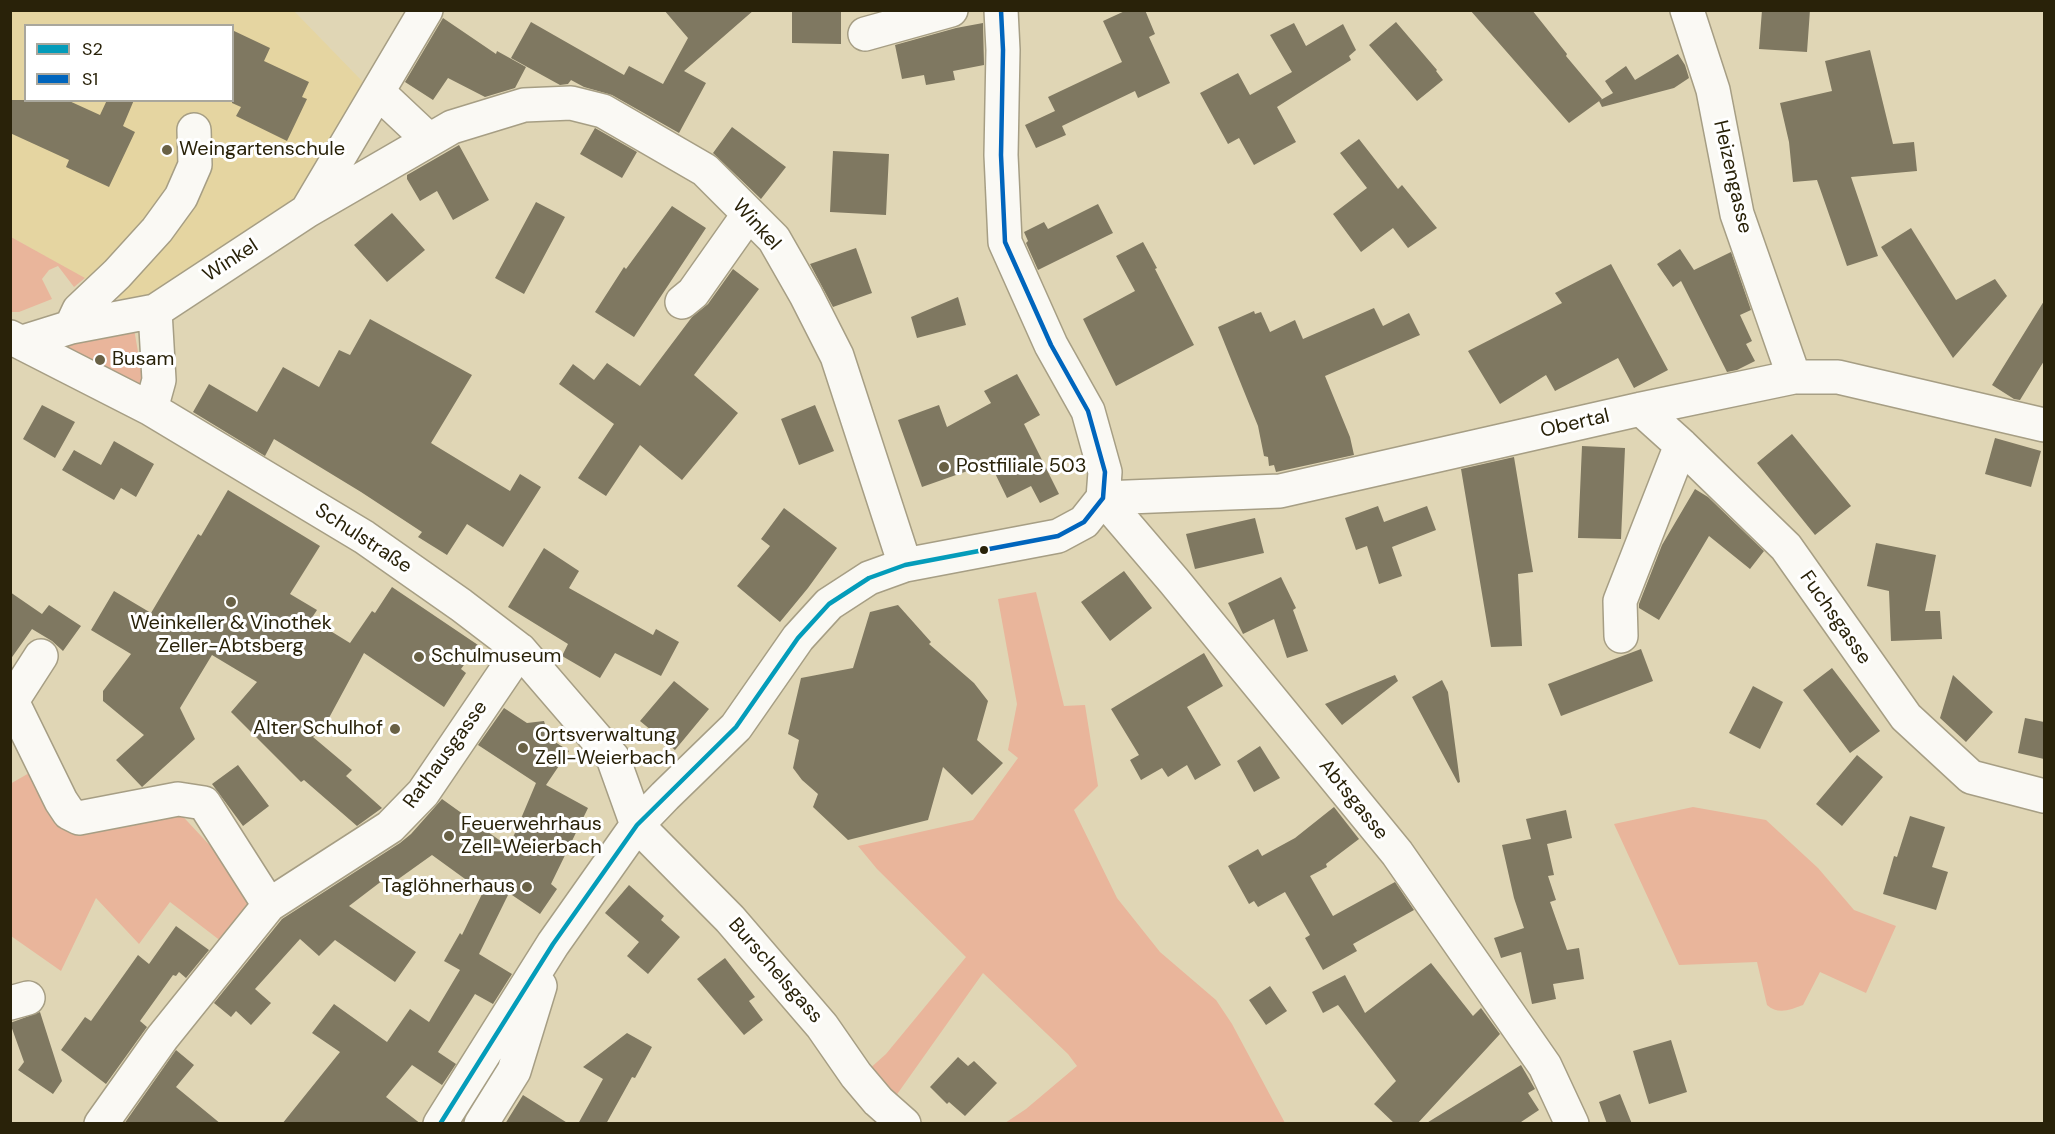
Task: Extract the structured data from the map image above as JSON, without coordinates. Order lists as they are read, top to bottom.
{
  "streets": {
    "street": [
      "Heizengasse",
      "Winkel",
      "Obertal",
      "Schulstraße",
      "Fuchsgasse",
      "Rathausgasse",
      "Abtsgasse",
      "Burschelsgass"
    ]
  },
  "crossings": [
    ["Heizengasse", "Obertal"],
    ["Winkel", "Schulstraße"],
    ["Obertal", "Fuchsgasse"],
    ["Obertal", "Abtsgasse"],
    ["Schulstraße", "Rathausgasse"],
    ["Schulstraße", "Burschelsgass"]
  ],
  "places": [
    "Weingartenschule",
    "Busam",
    "Postfiliale 503",
    "Weinkeller & Vinothek Zeller-Abtsberg",
    "Schulmuseum",
    "Alter Schulhof",
    "Ortsverwaltung Zell-Weierbach",
    "Feuerwehrhaus Zell-Weierbach",
    "Taglöhnerhaus"
  ],
  "lines": ["transit line S1", "transit line S2"],
  "legend": ["S2", "S1"]
}
